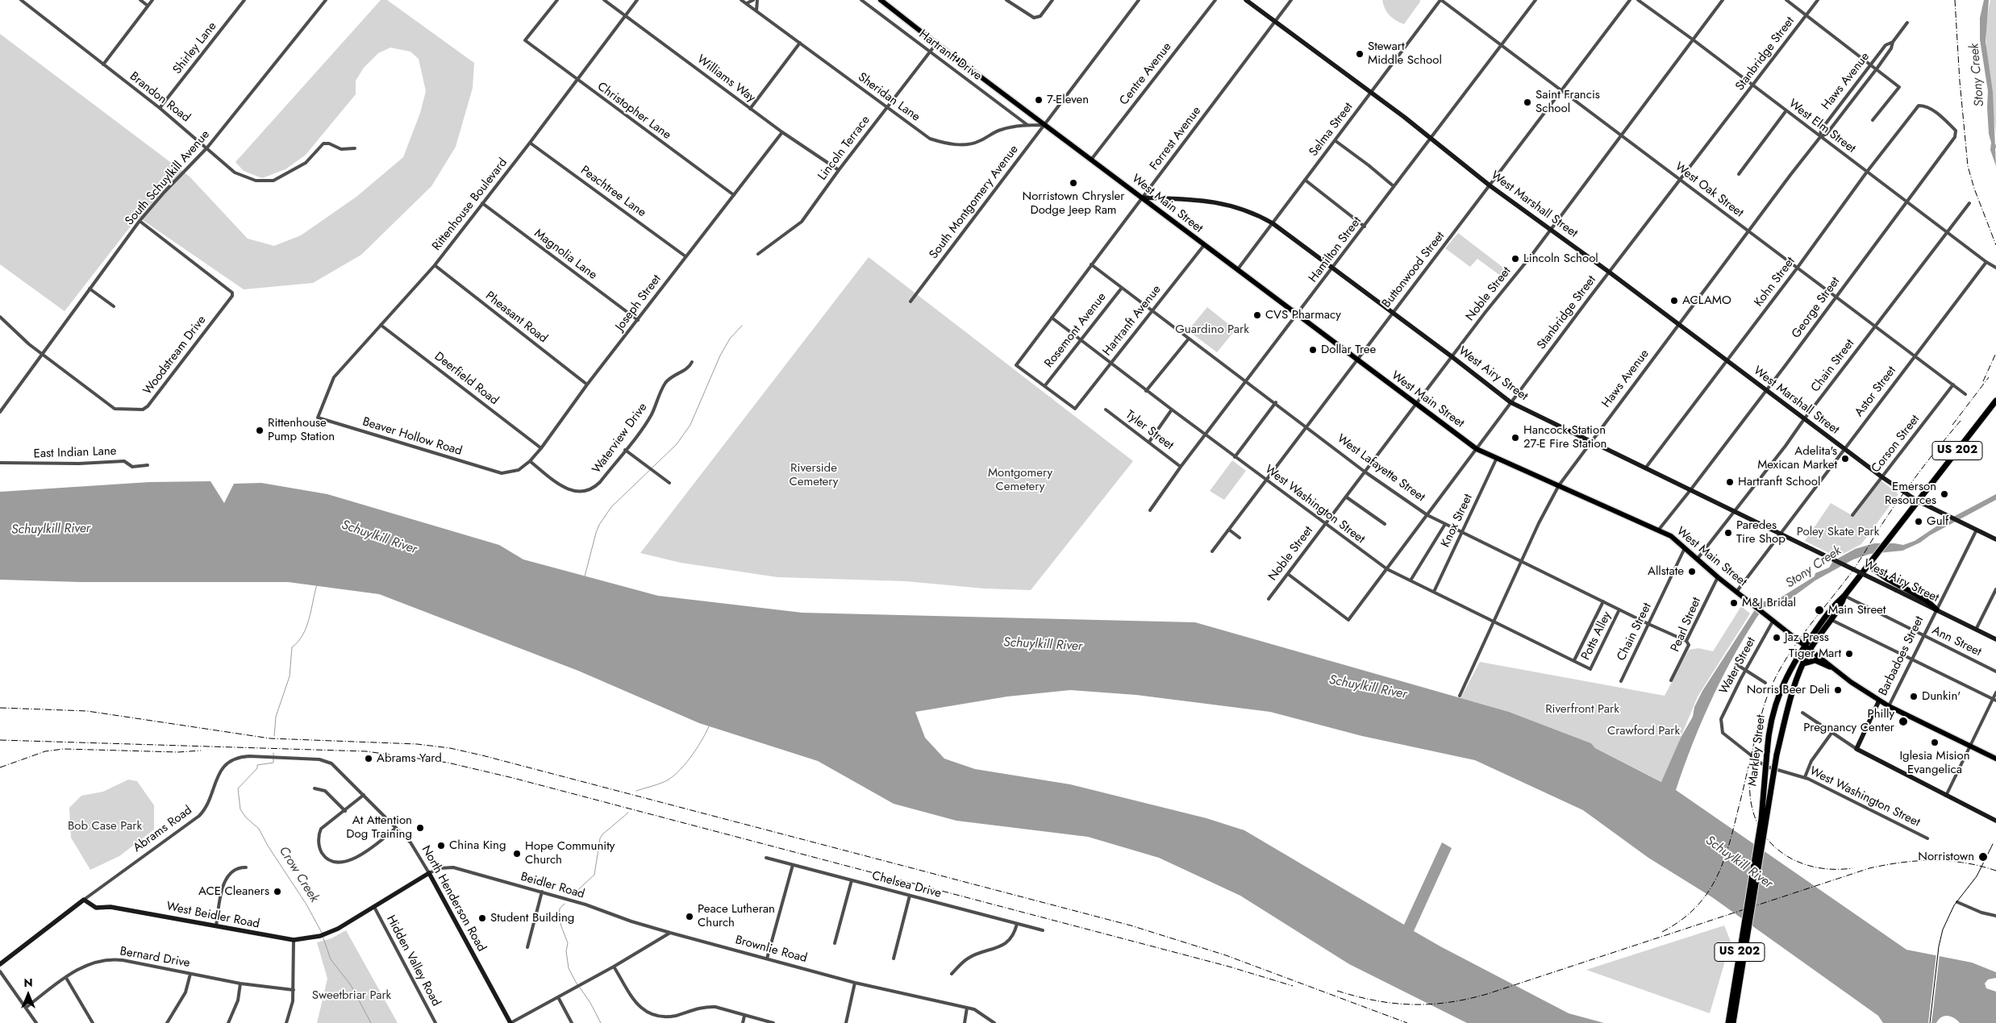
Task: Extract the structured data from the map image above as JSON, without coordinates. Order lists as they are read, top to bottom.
{
  "streets": {
    "highway": ["US 202", "Markley Street"],
    "main road": ["West Main Street"],
    "street": [
      "Shirley Lane",
      "Stanbridge Street",
      "Hartranft Drive",
      "Centre Avenue",
      "Williams Way",
      "Haws Avenue",
      "Brandon Road",
      "Sheridan Lane",
      "Christopher Lane",
      "West Elm Street",
      "Selma Street",
      "Forrest Avenue",
      "Lincoln Terrace",
      "South Schuylkill Avenue",
      "West Oak Street",
      "Peachtree Lane",
      "South Montgomery Avenue",
      "Rittenhouse Boulevard",
      "West Marshall Street",
      "Hamilton Street",
      "Magnolia Lane",
      "Buttonwood Street",
      "Kohn Street",
      "Noble Street",
      "Joseph Street",
      "George Street",
      "Pheasant Road",
      "Hartranft Avenue",
      "Rosemont Avenue",
      "Woodstream Drive",
      "Chain Street",
      "West Airy Street",
      "Deerfield Road",
      "Astor Street",
      "Tyler Street",
      "Beaver Hollow Road",
      "Waterview Drive",
      "Corson Street",
      "East Indian Lane",
      "West Lafayette Street",
      "West Washington Street",
      "Knox Street",
      "Pearl Street",
      "Potts Alley",
      "Ann Street",
      "Barbadoes Street",
      "Water Street",
      "Abrams Road",
      "Chelsea Drive",
      "Beidler Road",
      "North Henderson Road",
      "West Beidler Road",
      "Brownlie Road",
      "Bernard Drive",
      "Hidden Valley Road"
    ]
  },
  "crossings": [
    ["Shirley Lane", "Brandon Road"],
    ["Stanbridge Street", "West Elm Street"],
    ["Stanbridge Street", "West Oak Street"],
    ["Stanbridge Street", "West Main Street"],
    ["Stanbridge Street", "West Marshall Street"],
    ["Stanbridge Street", "Noble Street"],
    ["Stanbridge Street", "West Airy Street"],
    ["Stanbridge Street", "West Lafayette Street"],
    ["Stanbridge Street", "West Washington Street"],
    ["Hartranft Drive", "Sheridan Lane"],
    ["Hartranft Drive", "Lincoln Terrace"],
    ["Centre Avenue", "West Main Street"],
    ["Williams Way", "Lincoln Terrace"],
    ["Williams Way", "Rittenhouse Boulevard"],
    ["Williams Way", "Joseph Street"],
    ["Haws Avenue", "West Elm Street"],
    ["Haws Avenue", "West Oak Street"],
    ["Haws Avenue", "West Main Street"],
    ["Haws Avenue", "West Marshall Street"],
    ["Haws Avenue", "West Airy Street"],
    ["Haws Avenue", "West Lafayette Street"],
    ["Haws Avenue", "West Washington Street"],
    ["Brandon Road", "South Schuylkill Avenue"],
    ["Sheridan Lane", "Lincoln Terrace"],
    ["Sheridan Lane", "South Montgomery Avenue"],
    ["Sheridan Lane", "West Main Street"],
    ["Christopher Lane", "Rittenhouse Boulevard"],
    ["Christopher Lane", "Joseph Street"],
    ["West Elm Street", "Kohn Street"],
    ["West Elm Street", "Noble Street"],
    ["West Elm Street", "George Street"],
    ["West Elm Street", "Chain Street"],
    ["West Elm Street", "Astor Street"],
    ["Selma Street", "West Oak Street"],
    ["Selma Street", "West Main Street"],
    ["Selma Street", "West Marshall Street"],
    ["Selma Street", "West Airy Street"],
    ["Forrest Avenue", "West Main Street"],
    ["Forrest Avenue", "West Marshall Street"],
    ["Forrest Avenue", "Hartranft Avenue"],
    ["Forrest Avenue", "Rosemont Avenue"],
    ["Forrest Avenue", "West Airy Street"],
    ["Forrest Avenue", "West Lafayette Street"],
    ["Forrest Avenue", "West Washington Street"],
    ["Lincoln Terrace", "West Main Street"],
    ["South Schuylkill Avenue", "Woodstream Drive"],
    ["West Oak Street", "Hamilton Street"],
    ["West Oak Street", "Buttonwood Street"],
    ["West Oak Street", "Kohn Street"],
    ["West Oak Street", "Noble Street"],
    ["West Oak Street", "George Street"],
    ["West Oak Street", "Chain Street"],
    ["West Oak Street", "Astor Street"],
    ["West Oak Street", "Corson Street"],
    ["Peachtree Lane", "Rittenhouse Boulevard"],
    ["Peachtree Lane", "Joseph Street"],
    ["South Montgomery Avenue", "West Main Street"],
    ["West Main Street", "Hamilton Street"],
    ["West Main Street", "Buttonwood Street"],
    ["West Main Street", "Noble Street"],
    ["West Main Street", "George Street"],
    ["West Main Street", "Hartranft Avenue"],
    ["West Main Street", "Chain Street"],
    ["West Main Street", "West Airy Street"],
    ["West Main Street", "Astor Street"],
    ["West Main Street", "Knox Street"],
    ["West Main Street", "Pearl Street"],
    ["West Main Street", "Barbadoes Street"],
    ["West Main Street", "Water Street"],
    ["West Main Street", "Markley Street"],
    ["Rittenhouse Boulevard", "Magnolia Lane"],
    ["Rittenhouse Boulevard", "Pheasant Road"],
    ["Rittenhouse Boulevard", "Deerfield Road"],
    ["Rittenhouse Boulevard", "Beaver Hollow Road"],
    ["West Marshall Street", "Hamilton Street"],
    ["West Marshall Street", "Buttonwood Street"],
    ["West Marshall Street", "Kohn Street"],
    ["West Marshall Street", "Noble Street"],
    ["West Marshall Street", "George Street"],
    ["West Marshall Street", "Chain Street"],
    ["West Marshall Street", "Astor Street"],
    ["West Marshall Street", "Corson Street"],
    ["West Marshall Street", "Barbadoes Street"],
    ["West Marshall Street", "Markley Street"],
    ["Hamilton Street", "West Airy Street"],
    ["Hamilton Street", "Tyler Street"],
    ["Hamilton Street", "West Lafayette Street"],
    ["Hamilton Street", "West Washington Street"],
    ["Magnolia Lane", "Joseph Street"],
    ["Buttonwood Street", "West Airy Street"],
    ["Buttonwood Street", "West Lafayette Street"],
    ["Buttonwood Street", "West Washington Street"],
    ["Kohn Street", "George Street"],
    ["Kohn Street", "West Airy Street"],
    ["Noble Street", "West Airy Street"],
    ["Noble Street", "West Lafayette Street"],
    ["Noble Street", "West Washington Street"],
    ["Joseph Street", "Pheasant Road"],
    ["Joseph Street", "Deerfield Road"],
    ["Joseph Street", "Beaver Hollow Road"],
    ["Joseph Street", "Waterview Drive"],
    ["George Street", "West Airy Street"],
    ["Hartranft Avenue", "Rosemont Avenue"],
    ["Hartranft Avenue", "West Lafayette Street"],
    ["Hartranft Avenue", "West Washington Street"],
    ["Rosemont Avenue", "West Lafayette Street"],
    ["Rosemont Avenue", "West Washington Street"],
    ["Chain Street", "West Airy Street"],
    ["Chain Street", "West Lafayette Street"],
    ["West Airy Street", "Astor Street"],
    ["West Airy Street", "Barbadoes Street"],
    ["US 202", "Markley Street"],
    ["West Lafayette Street", "Knox Street"],
    ["West Lafayette Street", "Pearl Street"],
    ["West Lafayette Street", "Potts Alley"],
    ["West Washington Street", "Knox Street"],
    ["West Washington Street", "Potts Alley"],
    ["West Washington Street", "Water Street"],
    ["Ann Street", "Barbadoes Street"],
    ["Ann Street", "Markley Street"],
    ["Abrams Road", "North Henderson Road"],
    ["Abrams Road", "West Beidler Road"],
    ["Beidler Road", "North Henderson Road"],
    ["Beidler Road", "West Beidler Road"],
    ["Beidler Road", "Brownlie Road"],
    ["North Henderson Road", "West Beidler Road"],
    ["West Beidler Road", "Hidden Valley Road"]
  ],
  "water": ["Stony Creek", "Schuylkill River", "Crow Creek"],
  "parks": [
    "Guardino Park",
    "Riverside Cemetery",
    "Montgomery Cemetery",
    "Poley Skate Park",
    "Riverfront Park",
    "Crawford Park",
    "Bob Case Park",
    "Sweetbriar Park"
  ],
  "places": [
    "Stewart Middle School",
    "7-Eleven",
    "Saint Francis School",
    "Norristown Chrysler Dodge Jeep Ram",
    "Lincoln School",
    "ACLAMO",
    "CVS Pharmacy",
    "Dollar Tree",
    "Rittenhouse Pump Station",
    "Hancock Station 27-E Fire Station",
    "Adelita's Mexican Market",
    "Hartranft School",
    "Emerson Resources",
    "Gulf",
    "Paredes Tire Shop",
    "Allstate",
    "M&J Bridal",
    "Main Street",
    "Jaz Press",
    "Tiger Mart",
    "Norris Beer Deli",
    "Dunkin'",
    "Philly Pregnancy Center",
    "Iglesia Mision Evangelica",
    "Abrams Yard",
    "At Attention Dog Training",
    "China King",
    "Hope Community Church",
    "Norristown",
    "ACE Cleaners",
    "Peace Lutheran Church",
    "Student Building"
  ],
  "north": "top"
}
